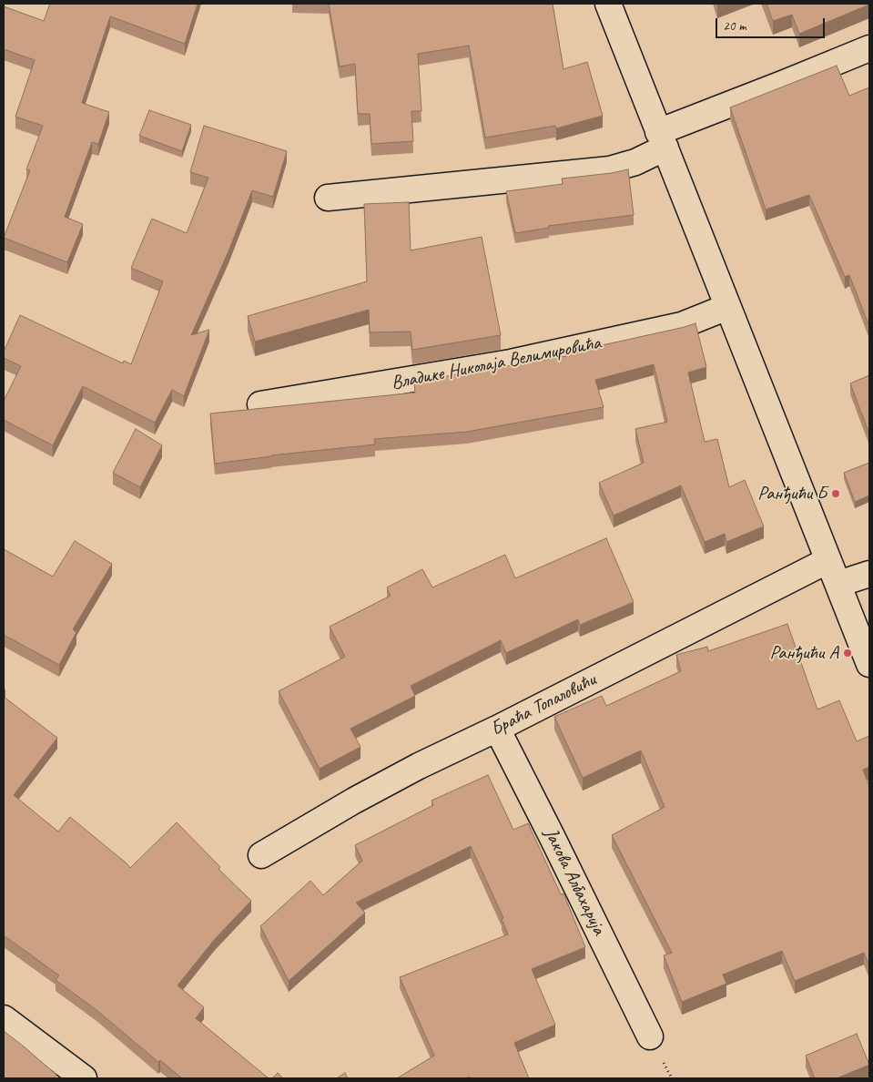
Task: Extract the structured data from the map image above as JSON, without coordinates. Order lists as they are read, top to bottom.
{
  "streets": {
    "street": ["Владике Николаја Велимировића", "Браћа Топаловићи", "Јакова Албахарија"]
  },
  "crossings": [
    ["Браћа Топаловићи", "Јакова Албахарија"]
  ],
  "places": ["Ранђићи Б", "Ранђићи А"],
  "scale_bar": "20 m"
}
